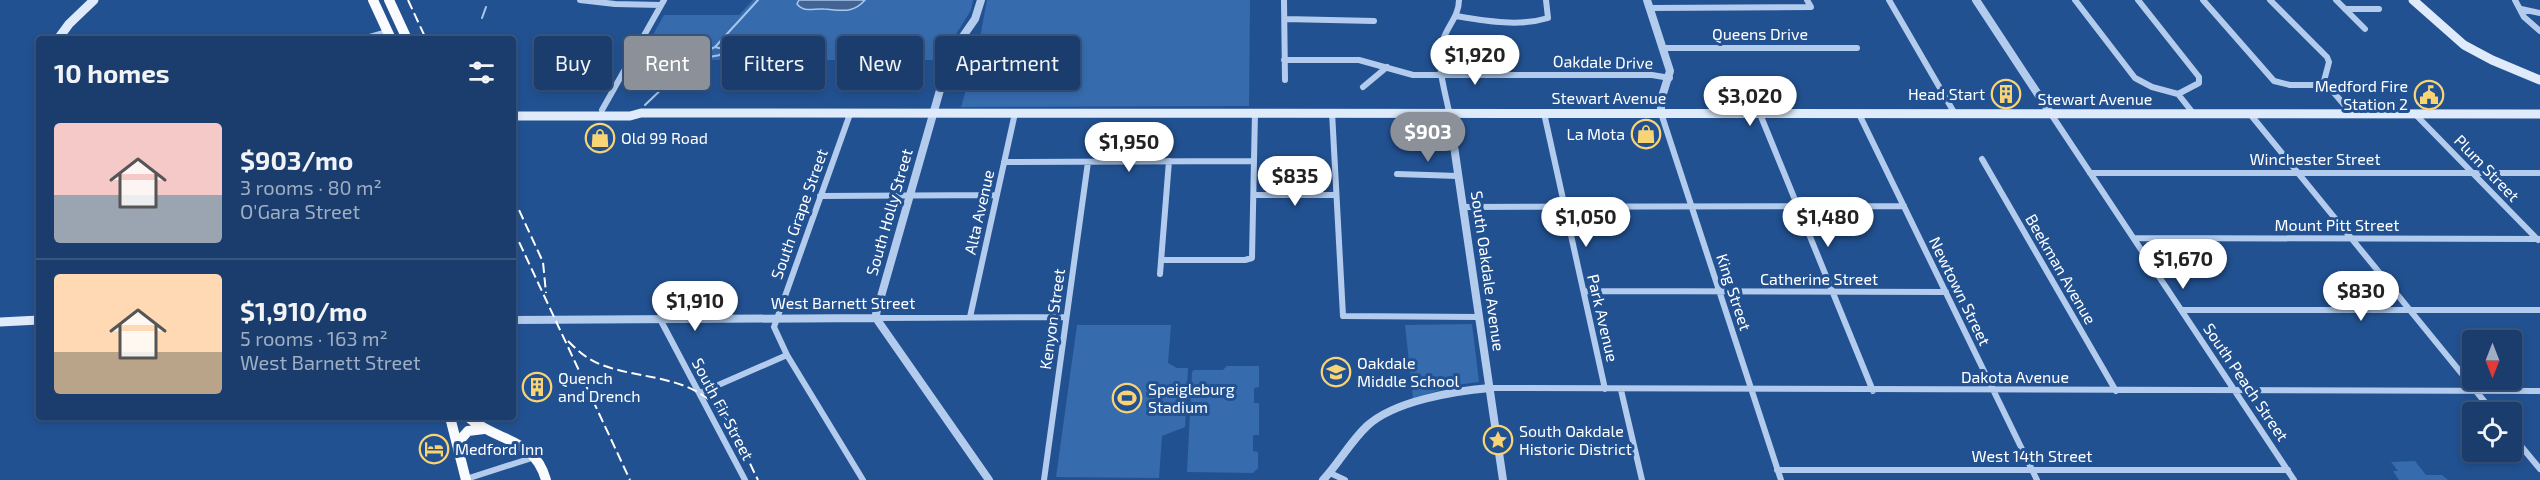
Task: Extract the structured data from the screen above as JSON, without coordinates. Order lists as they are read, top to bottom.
{
  "streets": {
    "main road": ["Stewart Avenue"],
    "street": [
      "Queens Drive",
      "Oakdale Drive",
      "Winchester Street",
      "Plum Street",
      "South Holly Street",
      "Alta Avenue",
      "South Grape Street",
      "Mount Pitt Street",
      "Beekman Avenue",
      "South Oakdale Avenue",
      "Catherine Street",
      "Newtown Street",
      "King Street",
      "West Barnett Street",
      "Park Avenue",
      "Kenyon Street",
      "Dakota Avenue",
      "South Peach Street",
      "South Fir Street",
      "West 14th Street"
    ]
  },
  "crossings": [
    ["Oakdale Drive", "South Oakdale Avenue"],
    ["Stewart Avenue", "Plum Street"],
    ["Stewart Avenue", "South Holly Street"],
    ["Stewart Avenue", "Alta Avenue"],
    ["Stewart Avenue", "South Grape Street"],
    ["Stewart Avenue", "South Oakdale Avenue"],
    ["Stewart Avenue", "Newtown Street"],
    ["Stewart Avenue", "King Street"],
    ["Stewart Avenue", "Park Avenue"],
    ["Stewart Avenue", "South Peach Street"],
    ["Winchester Street", "Plum Street"],
    ["Winchester Street", "South Peach Street"],
    ["Plum Street", "Mount Pitt Street"],
    ["South Holly Street", "West Barnett Street"],
    ["Alta Avenue", "West Barnett Street"],
    ["South Grape Street", "West Barnett Street"],
    ["Mount Pitt Street", "South Peach Street"],
    ["Beekman Avenue", "Dakota Avenue"],
    ["South Oakdale Avenue", "Dakota Avenue"],
    ["Catherine Street", "Newtown Street"],
    ["Catherine Street", "King Street"],
    ["Catherine Street", "Park Avenue"],
    ["Newtown Street", "Dakota Avenue"],
    ["Newtown Street", "West 14th Street"],
    ["King Street", "Dakota Avenue"],
    ["King Street", "West 14th Street"],
    ["West Barnett Street", "Kenyon Street"],
    ["West Barnett Street", "South Fir Street"],
    ["Park Avenue", "Dakota Avenue"],
    ["Dakota Avenue", "South Peach Street"],
    ["South Peach Street", "West 14th Street"]
  ],
  "places": {
    "building": ["Head Start", "Quench and Drench"],
    "public building": ["Medford Fire Station 2"],
    "shop": ["La Mota", "Old 99 Road"],
    "school or university": ["Oakdale Middle School"],
    "sports": ["Speigleburg Stadium"],
    "place": ["South Oakdale Historic District"],
    "hotel": ["Medford Inn"]
  },
  "north": "bottom",
  "page": {
    "price": [
      "$1,920",
      "$3,020",
      "$903",
      "$1,950",
      "$835",
      "$1,050",
      "$1,480",
      "$1,670",
      "$830",
      "$1,910"
    ],
    "chip": [
      "Buy",
      "Rent",
      "Filters",
      "New",
      "Apartment"
    ],
    "heading": "10 homes",
    "list": [
      {
        "name": "$903/mo",
        "note": "3 rooms · 80 m² · O'Gara Street"
      },
      {
        "name": "$1,910/mo",
        "note": "5 rooms · 163 m² · West Barnett Street"
      }
    ]
  }
}
